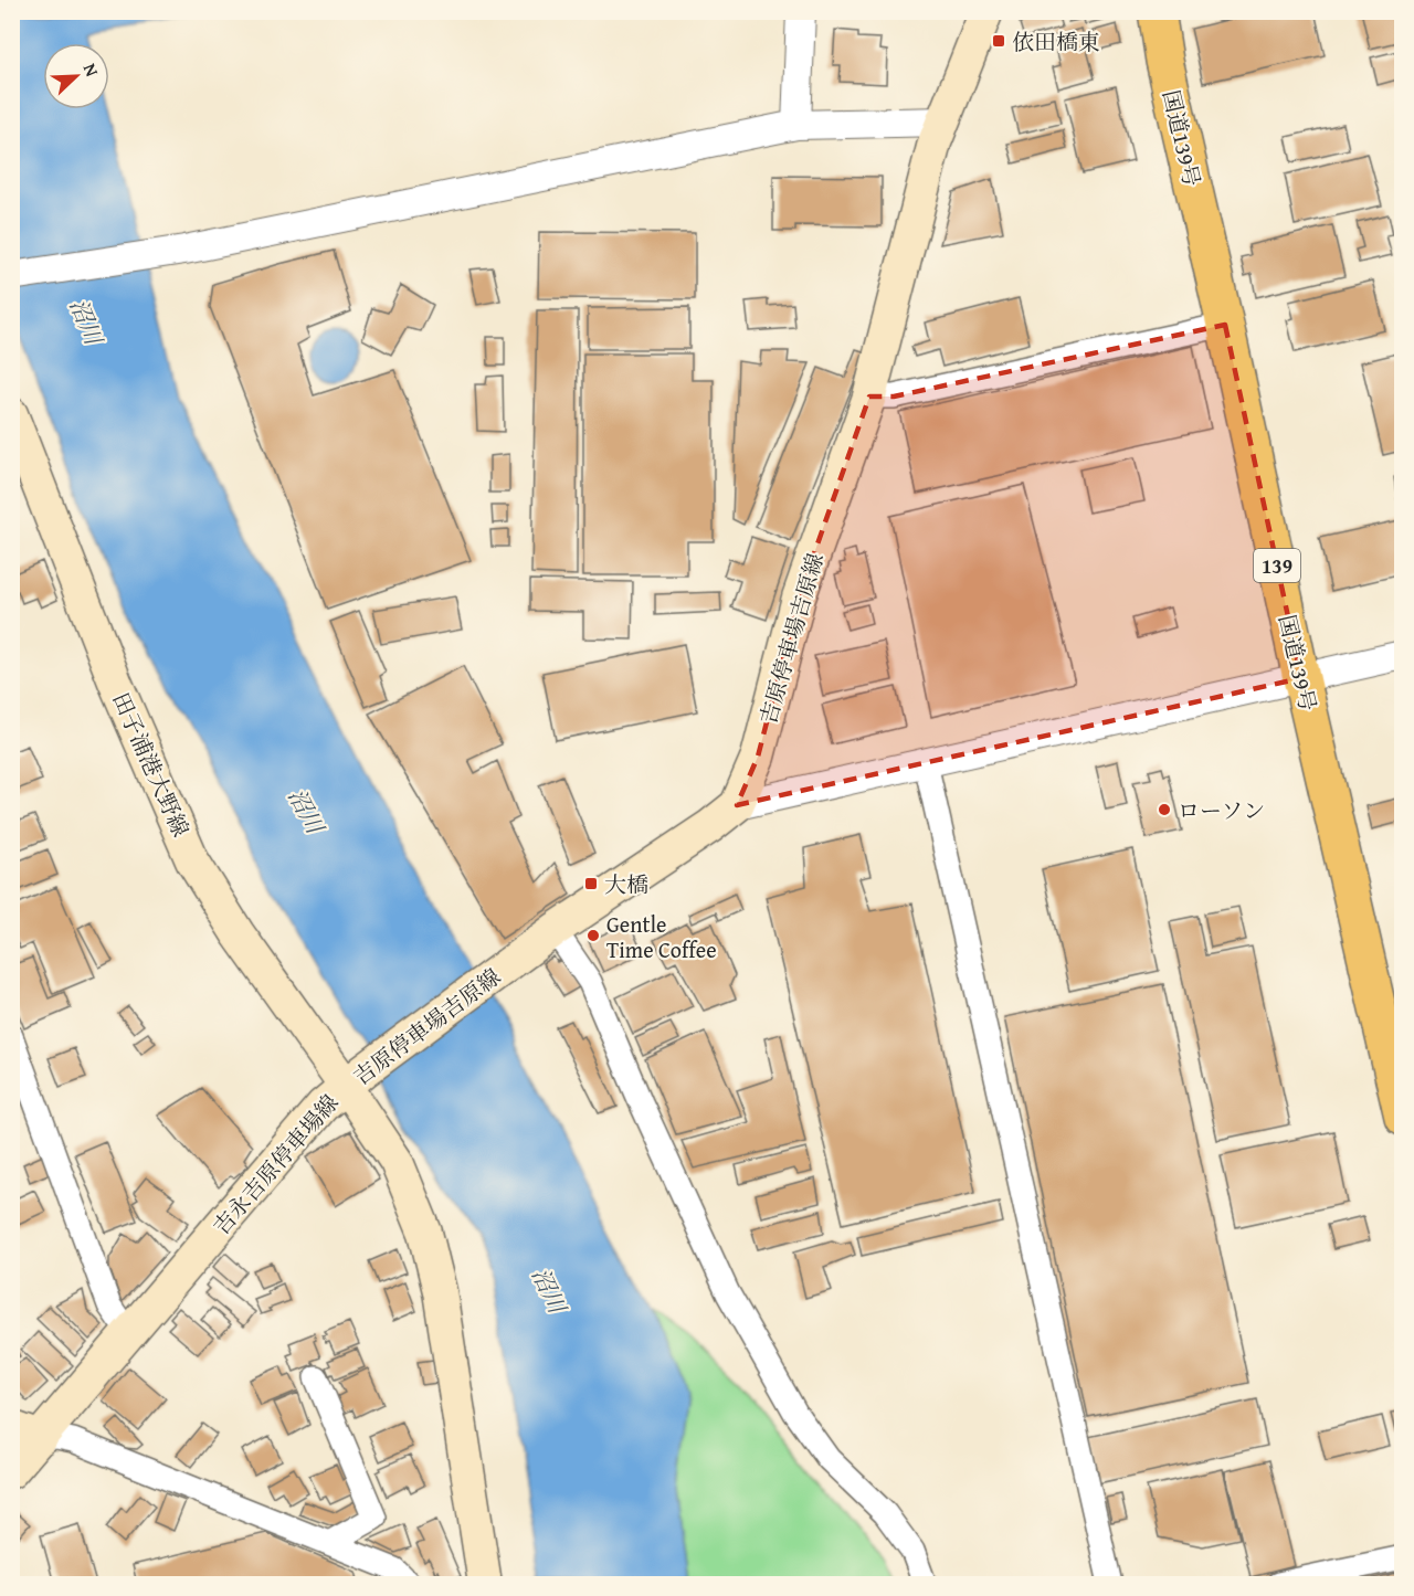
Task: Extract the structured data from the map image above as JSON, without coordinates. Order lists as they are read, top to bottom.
{
  "streets": {
    "highway": ["国道139号", "139"],
    "main road": ["吉原停車場吉原線", "田子浦港大野線", "吉永吉原停車場線"]
  },
  "crossings": [
    ["吉原停車場吉原線", "田子浦港大野線"],
    ["吉原停車場吉原線", "吉永吉原停車場線"],
    ["田子浦港大野線", "吉永吉原停車場線"]
  ],
  "water": ["沼川"],
  "places": {
    "transit": ["依田橋東", "大橋"],
    "other": ["ローソン", "Gentle Time Coffee"]
  },
  "north": "top right"
}
